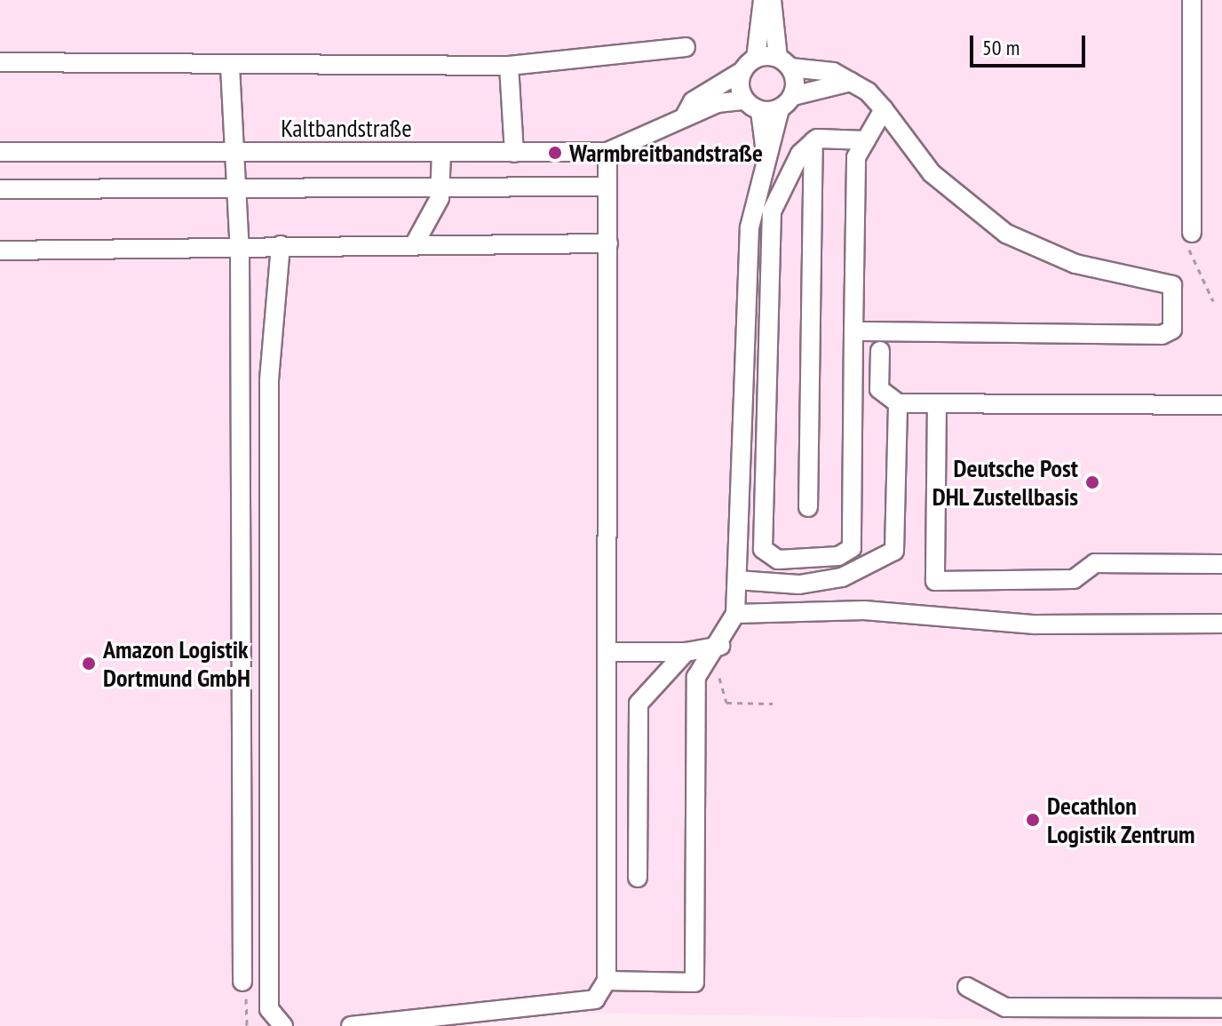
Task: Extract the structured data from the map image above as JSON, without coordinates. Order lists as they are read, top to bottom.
{
  "streets": {
    "street": ["Kaltbandstraße"]
  },
  "places": [
    "Warmbreitbandstraße",
    "Deutsche Post DHL Zustellbasis",
    "Amazon Logistik Dortmund GmbH",
    "Decathlon Logistik Zentrum"
  ],
  "scale_bar": "50 m"
}
